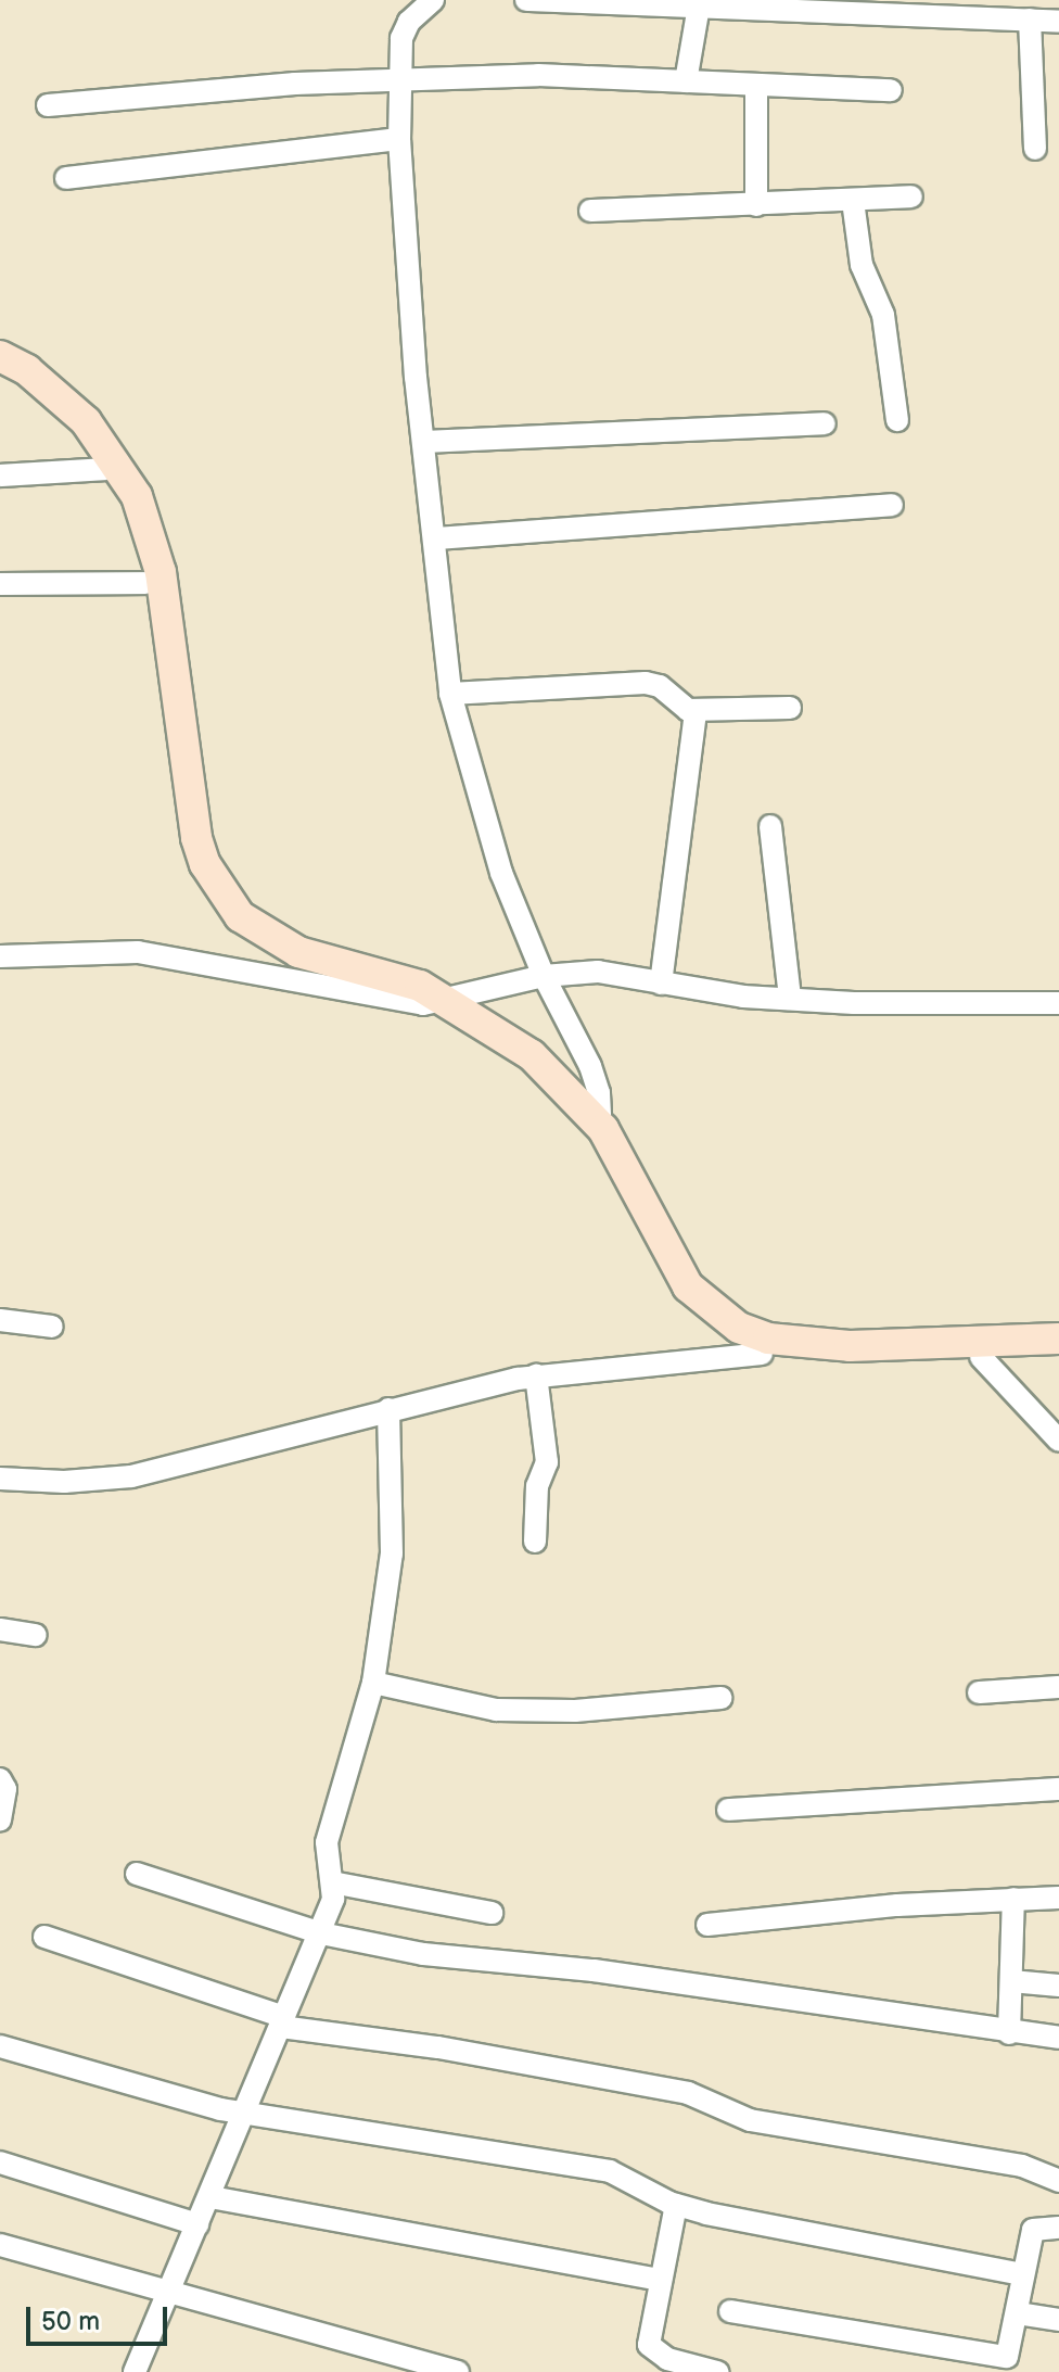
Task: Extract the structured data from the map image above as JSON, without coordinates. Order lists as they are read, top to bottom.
{
  "scale_bar": "50 m"
}
